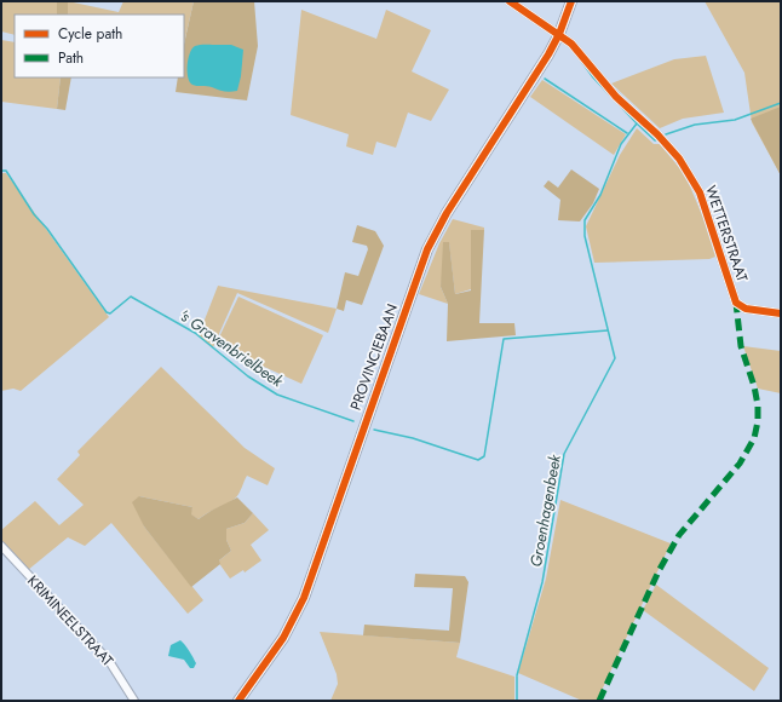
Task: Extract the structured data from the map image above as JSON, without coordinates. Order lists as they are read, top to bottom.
{
  "streets": {
    "main road": ["PROVINCIEBAAN"],
    "street": ["WETTERSTRAAT", "KRIMINEELSTRAAT"]
  },
  "crossings": [
    ["WETTERSTRAAT", "PROVINCIEBAAN"]
  ],
  "water": ["'s Gravenbrielbeek", "Groenhagenbeek"],
  "legend": ["Cycle path", "Path"]
}
